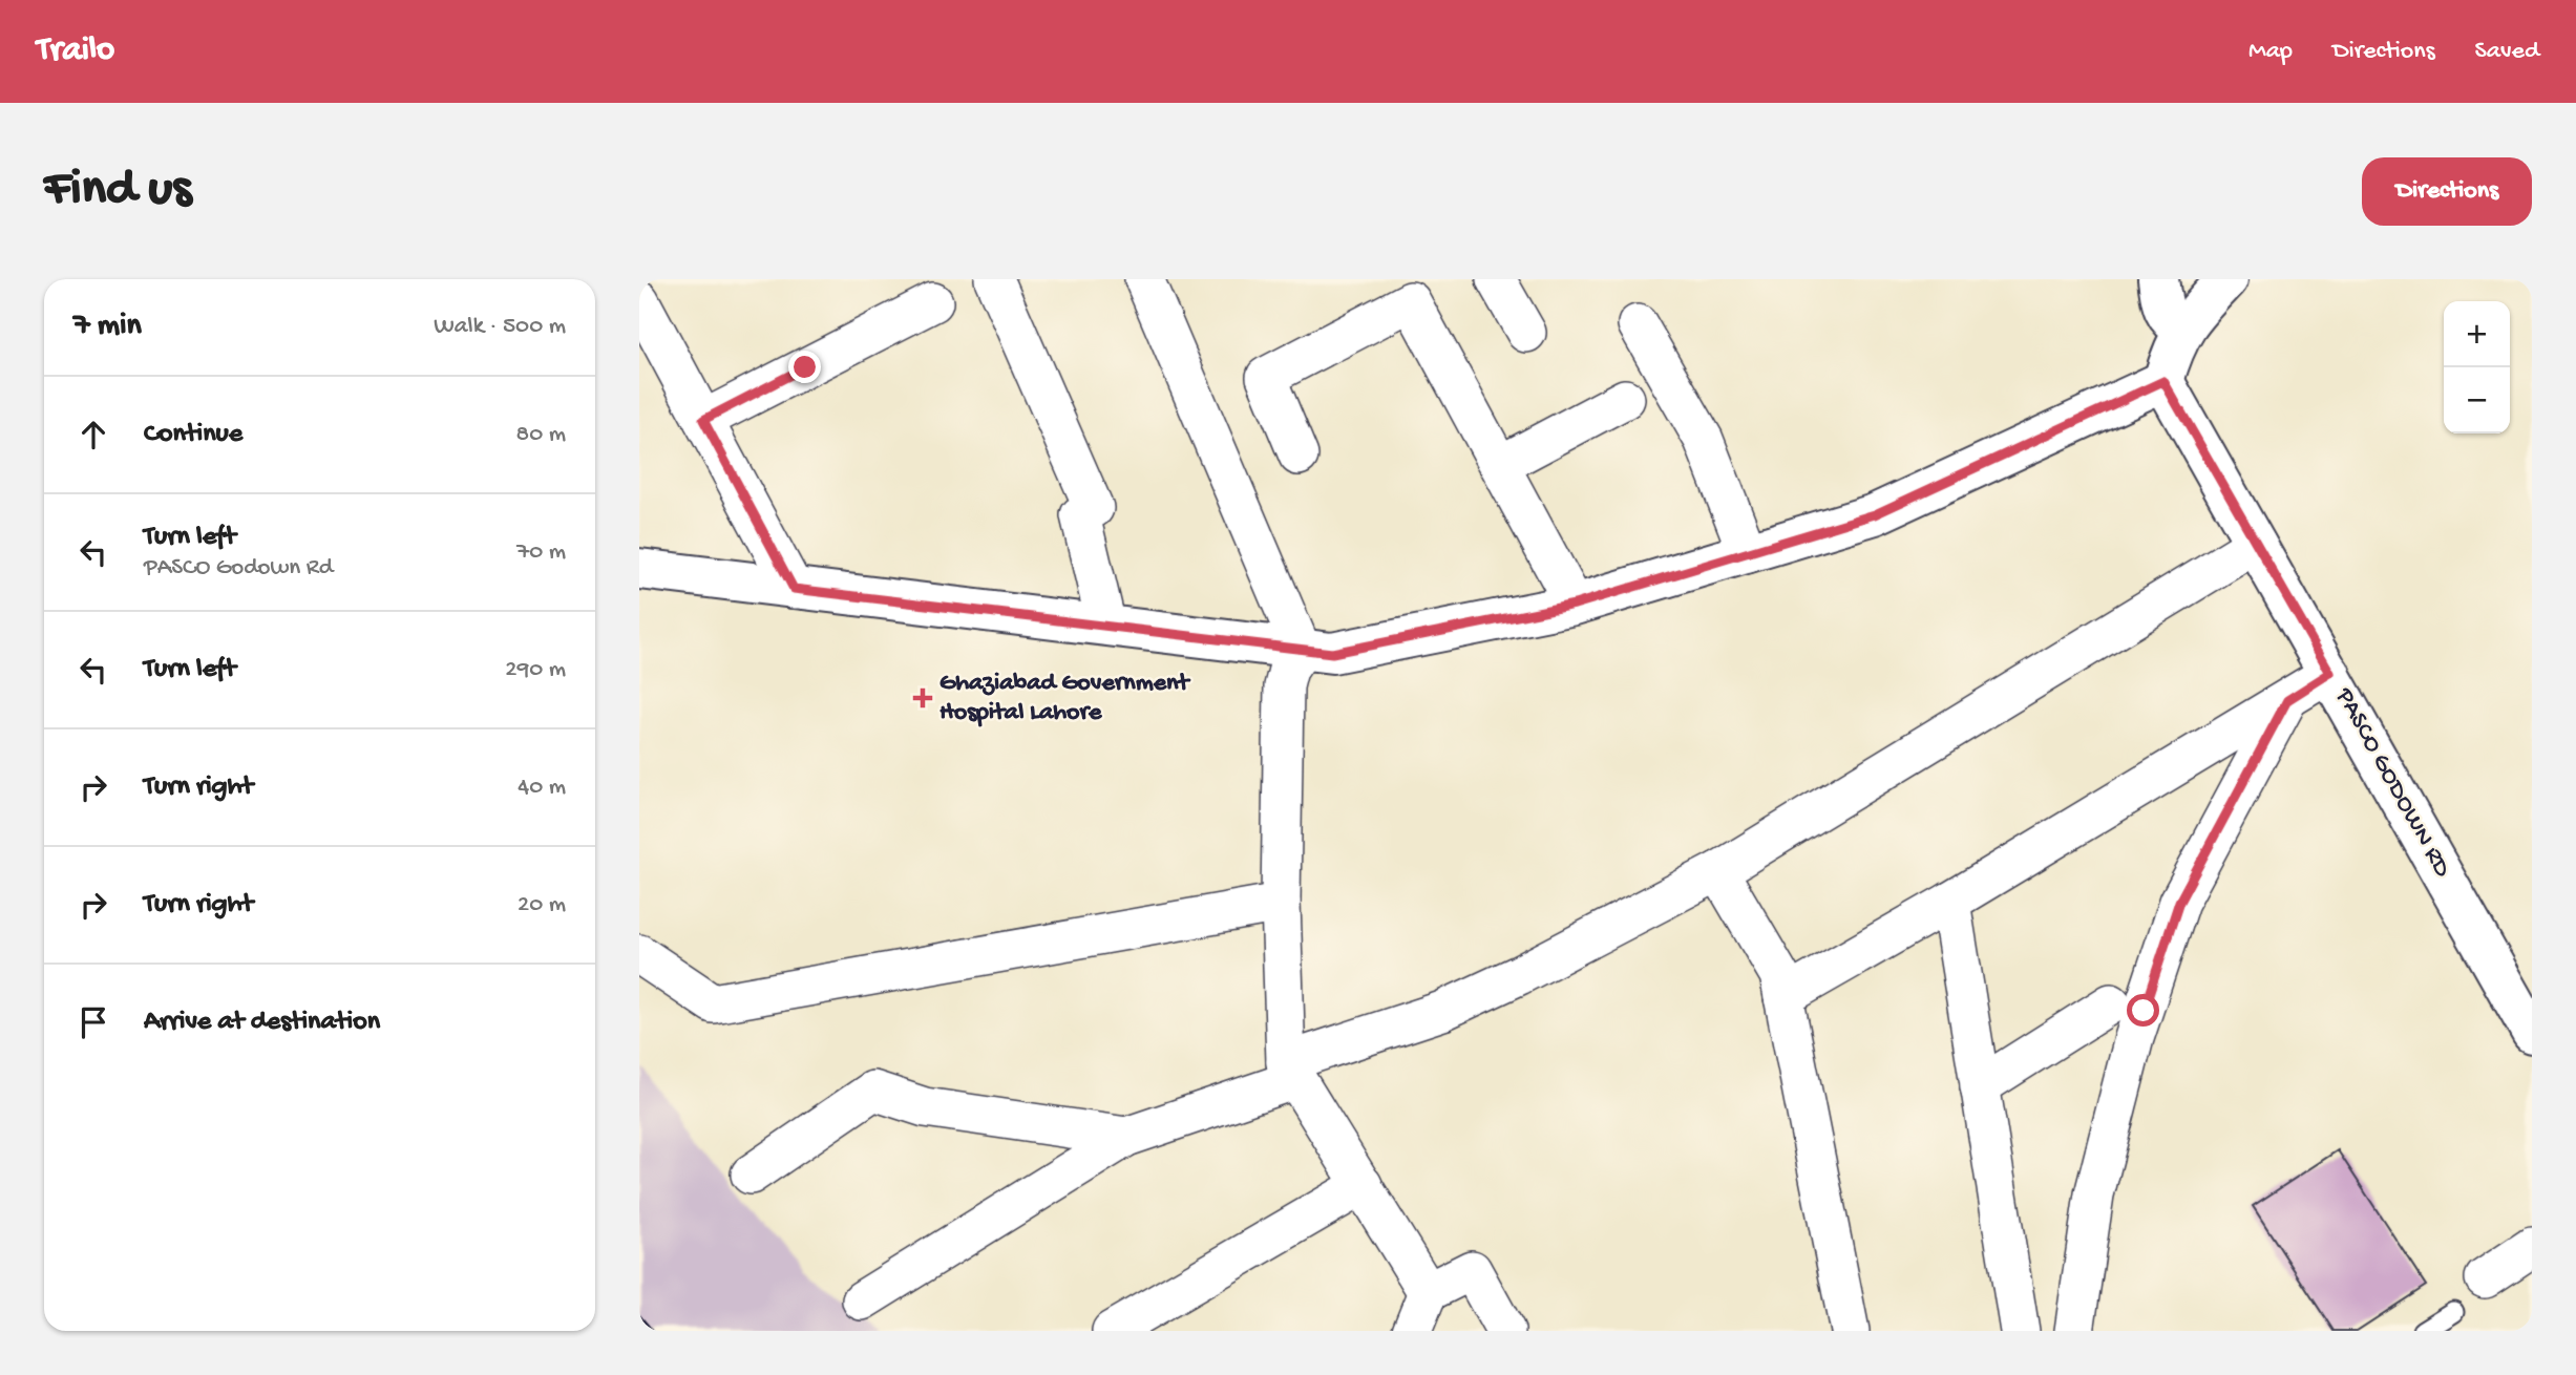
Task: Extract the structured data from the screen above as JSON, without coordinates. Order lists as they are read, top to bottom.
{
  "streets": {
    "street": ["PASCO GODOWN RD"]
  },
  "places": {
    "health": ["Ghaziabad Government Hospital Lahore"]
  },
  "page": {
    "header": "Trailo",
    "nav": ["Map", "Directions", "Saved"],
    "buttons": "Directions",
    "title": "Find us",
    "heading": ["7 min", "Walk · 500 m"],
    "map_buttons": ["+", "−"],
    "list": [
      ["Continue", "80 m"],
      ["Turn left", "PASCO Godown Rd", "70 m"],
      ["Turn left", "290 m"],
      ["Turn right", "40 m"],
      ["Turn right", "20 m"],
      "Arrive at destination"
    ]
  }
}
